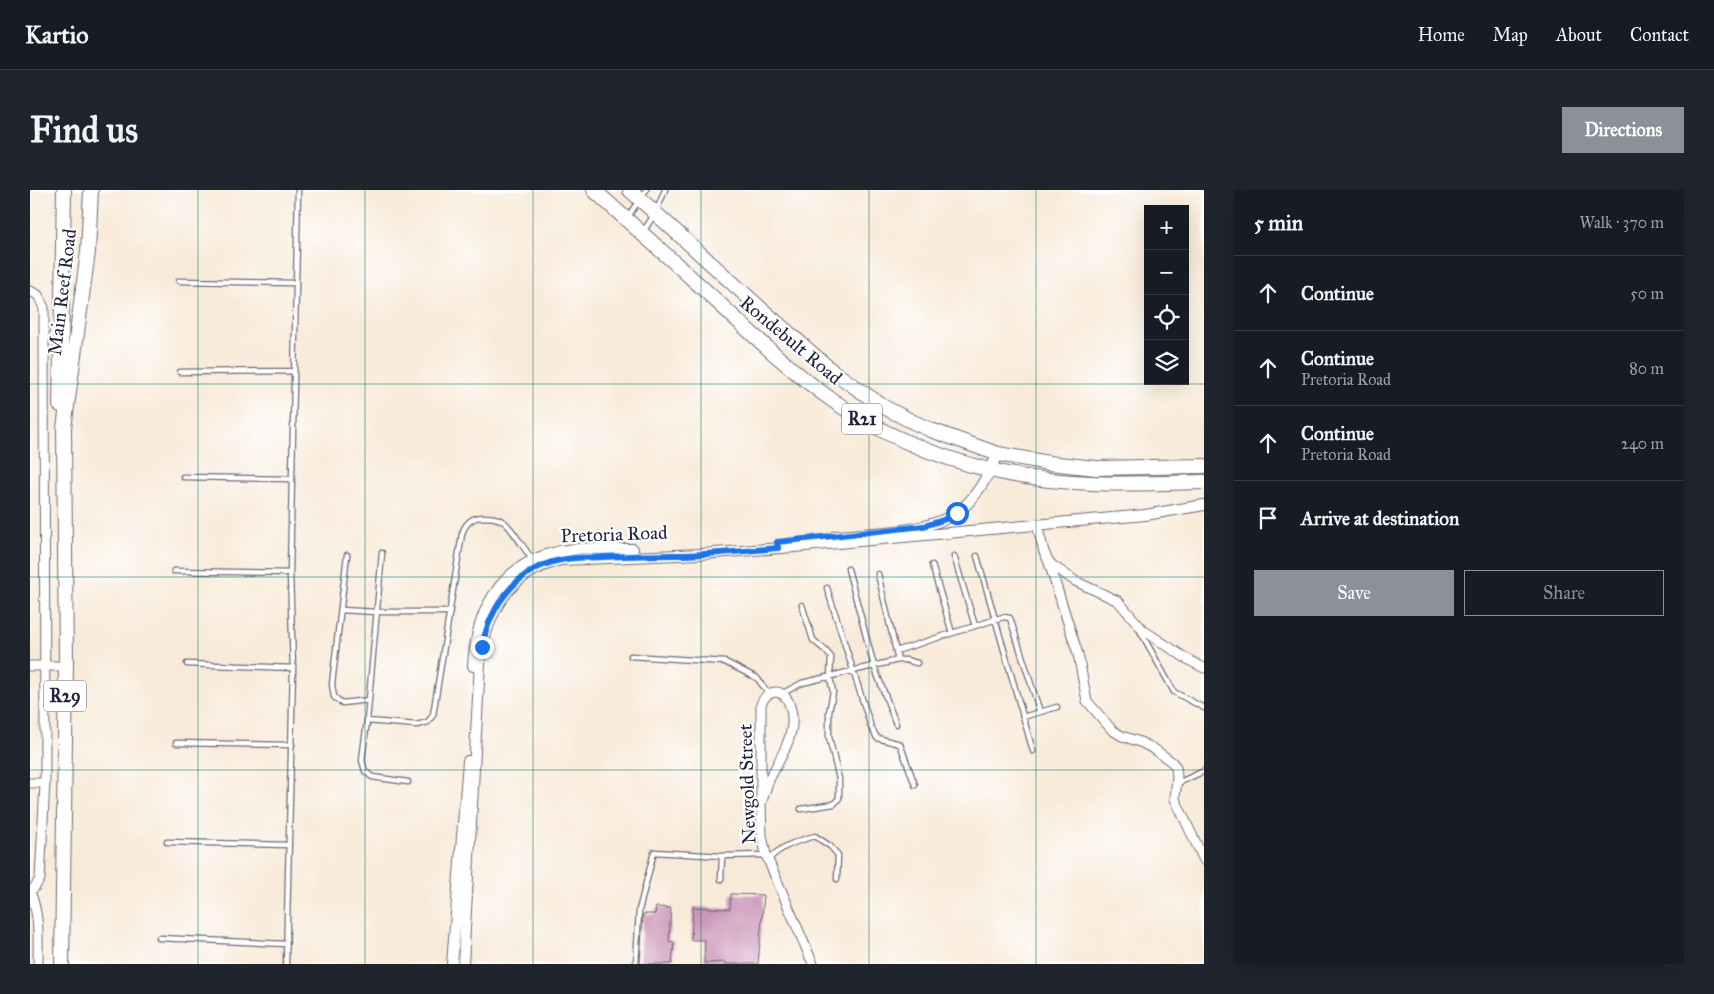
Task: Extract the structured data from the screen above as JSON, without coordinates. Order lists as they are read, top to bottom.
{
  "streets": {
    "main road": [
      "Main Reef Road",
      "Rondebult Road",
      "R21",
      "R29"
    ],
    "street": ["Pretoria Road", "Newgold Street"]
  },
  "page": {
    "header": "Kartio",
    "nav": [
      "Home",
      "Map",
      "About",
      "Contact"
    ],
    "buttons": [
      "Directions",
      ["Save", "Share"]
    ],
    "title": "Find us",
    "heading": ["5 min", "Walk · 370 m"],
    "map_buttons": ["+", "−"],
    "list": [
      ["Continue", "50 m"],
      ["Continue", "Pretoria Road", "80 m"],
      ["Continue", "Pretoria Road", "240 m"],
      "Arrive at destination"
    ]
  }
}
